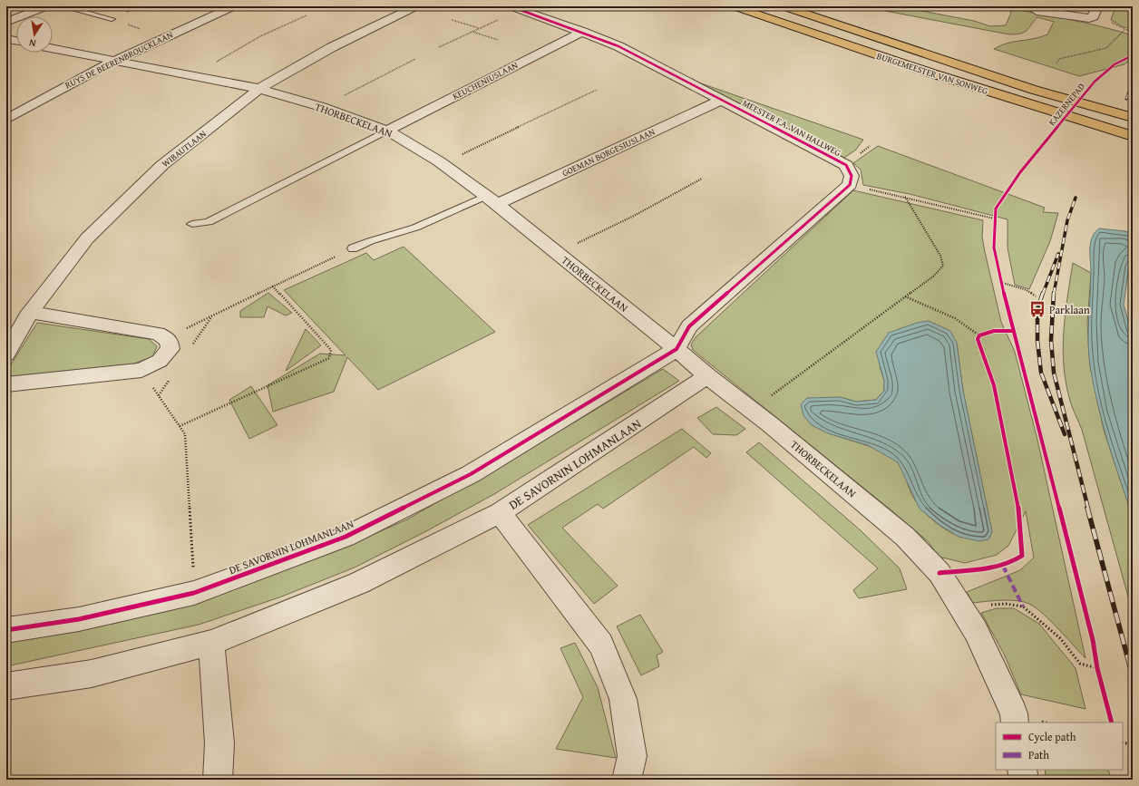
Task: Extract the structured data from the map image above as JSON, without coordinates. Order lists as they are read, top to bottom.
{
  "streets": {
    "highway": ["BURGEMEESTER VAN SONWEG"],
    "street": [
      "RUYS DE BEERENBROUCKLAAN",
      "KEUCHENIUSLAAN",
      "THORBECKELAAN",
      "MEESTER F.A. VAN HALLWEG",
      "WIBAUTLAAN",
      "GOEMAN BORGESIUSLAAN",
      "DE SAVORNIN LOHMANLAAN"
    ],
    "cycle path": ["KAZERNEPAD"]
  },
  "crossings": [
    ["RUYS DE BEERENBROUCKLAAN", "THORBECKELAAN"],
    ["KEUCHENIUSLAAN", "THORBECKELAAN"],
    ["KEUCHENIUSLAAN", "MEESTER F.A. VAN HALLWEG"],
    ["THORBECKELAAN", "WIBAUTLAAN"],
    ["THORBECKELAAN", "GOEMAN BORGESIUSLAAN"],
    ["THORBECKELAAN", "DE SAVORNIN LOHMANLAAN"],
    ["MEESTER F.A. VAN HALLWEG", "GOEMAN BORGESIUSLAAN"]
  ],
  "places": {
    "bus stop": ["Parklaan"]
  },
  "legend": ["Cycle path", "Path"],
  "north": "bottom"
}
